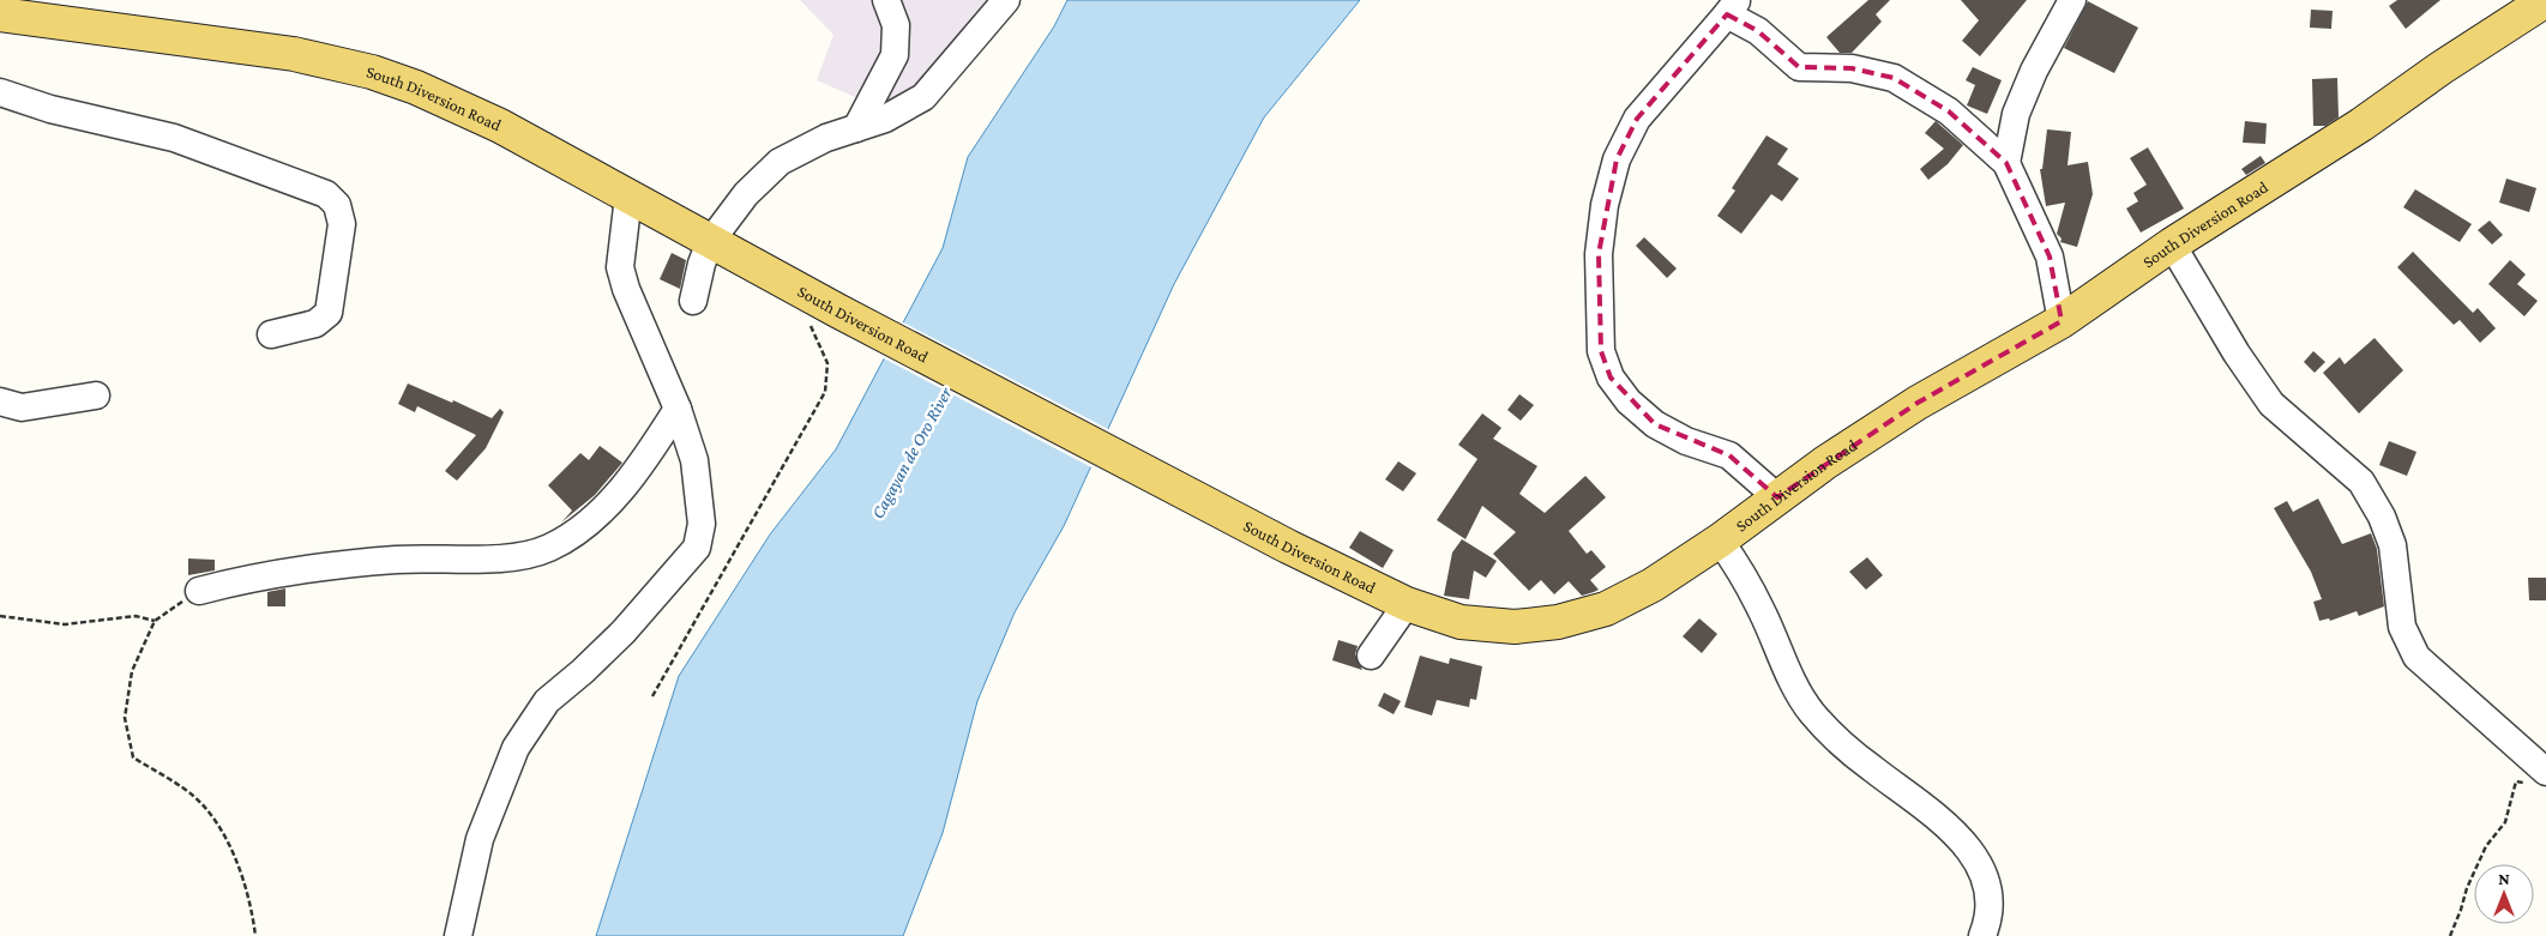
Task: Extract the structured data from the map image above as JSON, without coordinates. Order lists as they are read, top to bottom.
{
  "streets": {
    "main road": ["South Diversion Road"]
  },
  "water": ["Cagayan de Oro River"],
  "north": "top"
}
